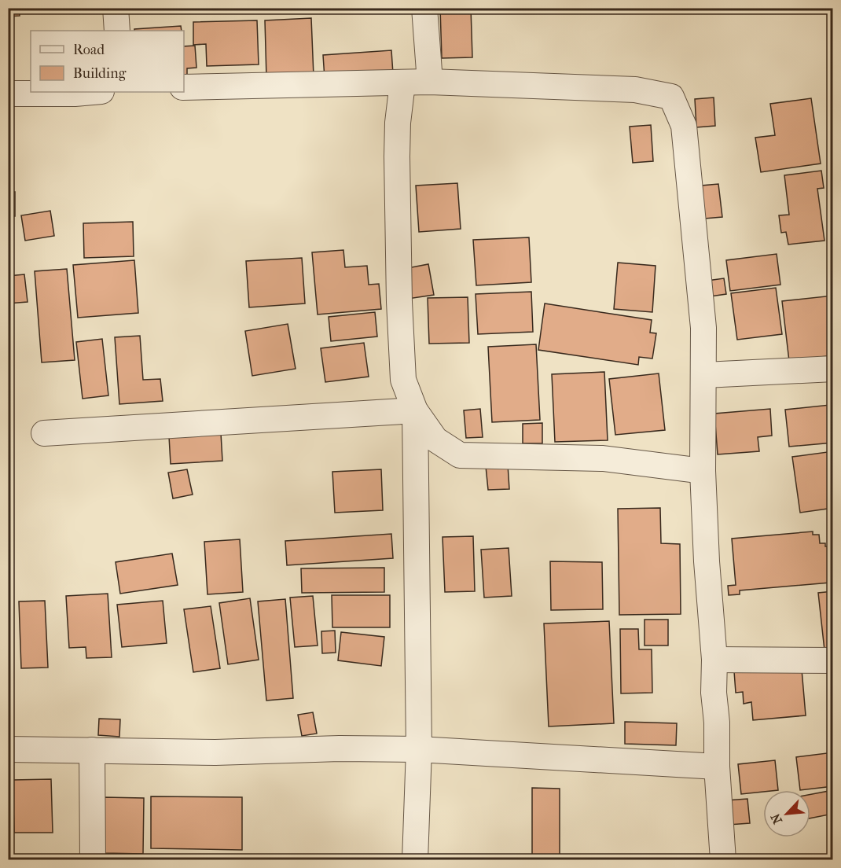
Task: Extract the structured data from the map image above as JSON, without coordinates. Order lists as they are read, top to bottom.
{
  "legend": ["Road", "Building"],
  "north": "bottom left"
}
